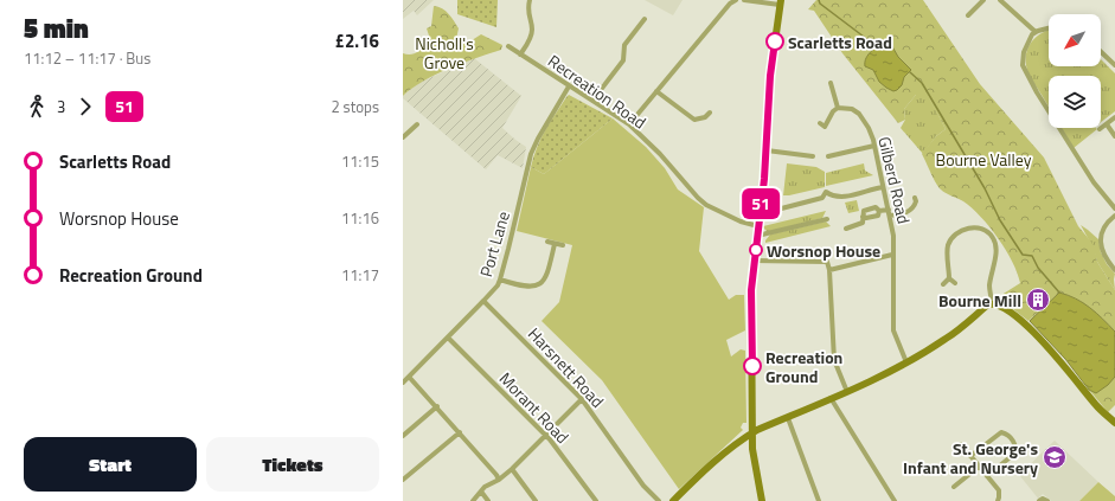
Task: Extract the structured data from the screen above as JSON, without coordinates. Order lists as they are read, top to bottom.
{
  "streets": {
    "street": [
      "Recreation Road",
      "Gilberd Road",
      "Port Lane",
      "Harsnett Road",
      "Morant Road"
    ]
  },
  "crossings": [
    ["Recreation Road", "Port Lane"],
    ["Port Lane", "Harsnett Road"],
    ["Port Lane", "Morant Road"]
  ],
  "parks": ["Nicholl's Grove", "Bourne Valley"],
  "places": {
    "other": ["Scarletts Road", "Worsnop House", "Recreation Ground"],
    "building": ["Bourne Mill"],
    "school or university": ["St. George's Infant and Nursery"]
  },
  "lines": ["bus line 51"],
  "north": "bottom left",
  "page": {
    "heading": ["5 min", "11:12 – 11:17 · Bus", "£2.16"],
    "on_map": "51",
    "legs": ["3", "51", "2 stops"],
    "list": [
      {
        "name": "Scarletts Road",
        "value": "11:15"
      },
      {
        "name": "Worsnop House",
        "value": "11:16"
      },
      {
        "name": "Recreation Ground",
        "value": "11:17"
      }
    ],
    "buttons": ["Start", "Tickets"]
  }
}
